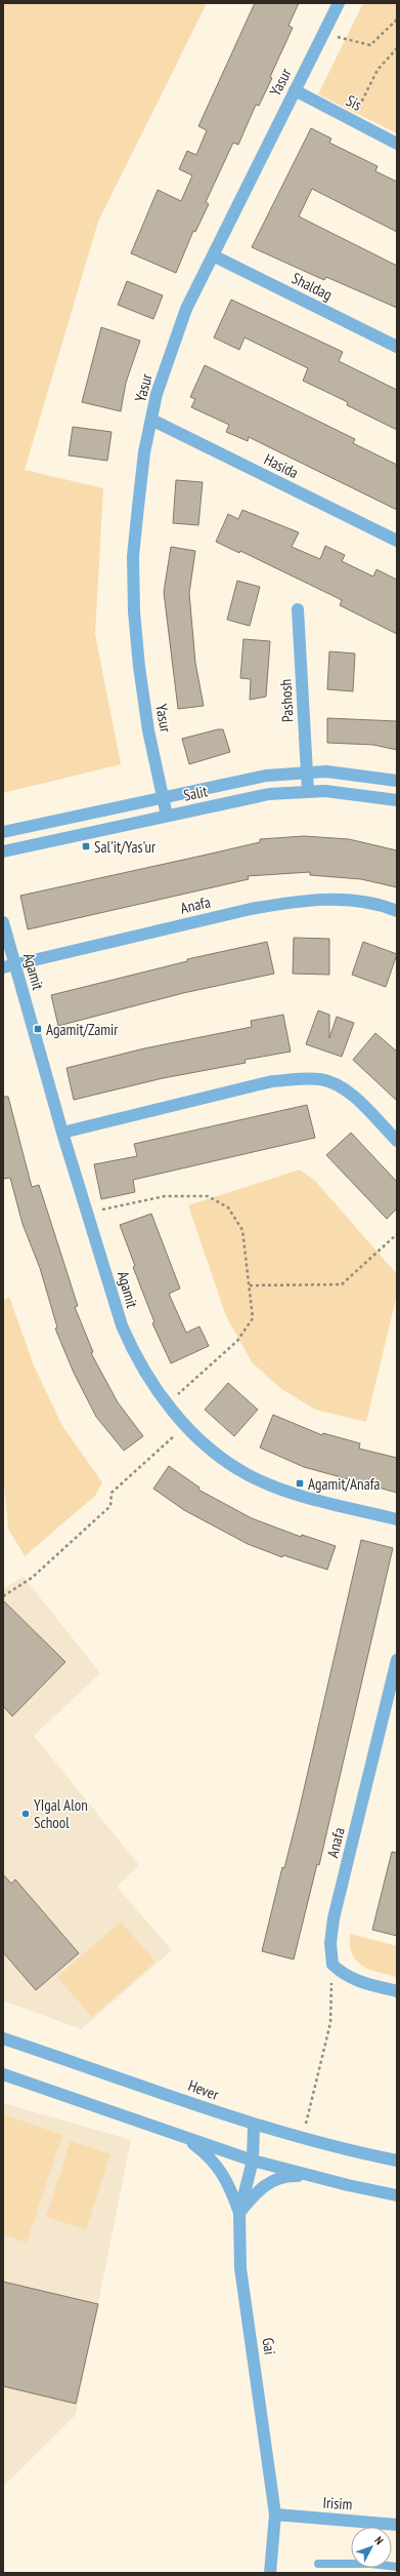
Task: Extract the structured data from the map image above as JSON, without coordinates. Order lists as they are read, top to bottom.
{
  "streets": {
    "street": [
      "Yasur",
      "Sis",
      "Shaldag",
      "Hasida",
      "Pashosh",
      "Salit",
      "Anafa",
      "Agamit",
      "Hever",
      "Gai",
      "Irisim"
    ]
  },
  "crossings": [
    ["Yasur", "Sis"],
    ["Yasur", "Shaldag"],
    ["Yasur", "Hasida"],
    ["Yasur", "Salit"],
    ["Pashosh", "Salit"],
    ["Anafa", "Agamit"],
    ["Hever", "Gai"],
    ["Gai", "Irisim"]
  ],
  "places": {
    "transit": ["Sal'it/Yas'ur", "Agamit/Zamir", "Agamit/Anafa"],
    "other": ["YIgal Alon School"]
  },
  "north": "top right"
}
